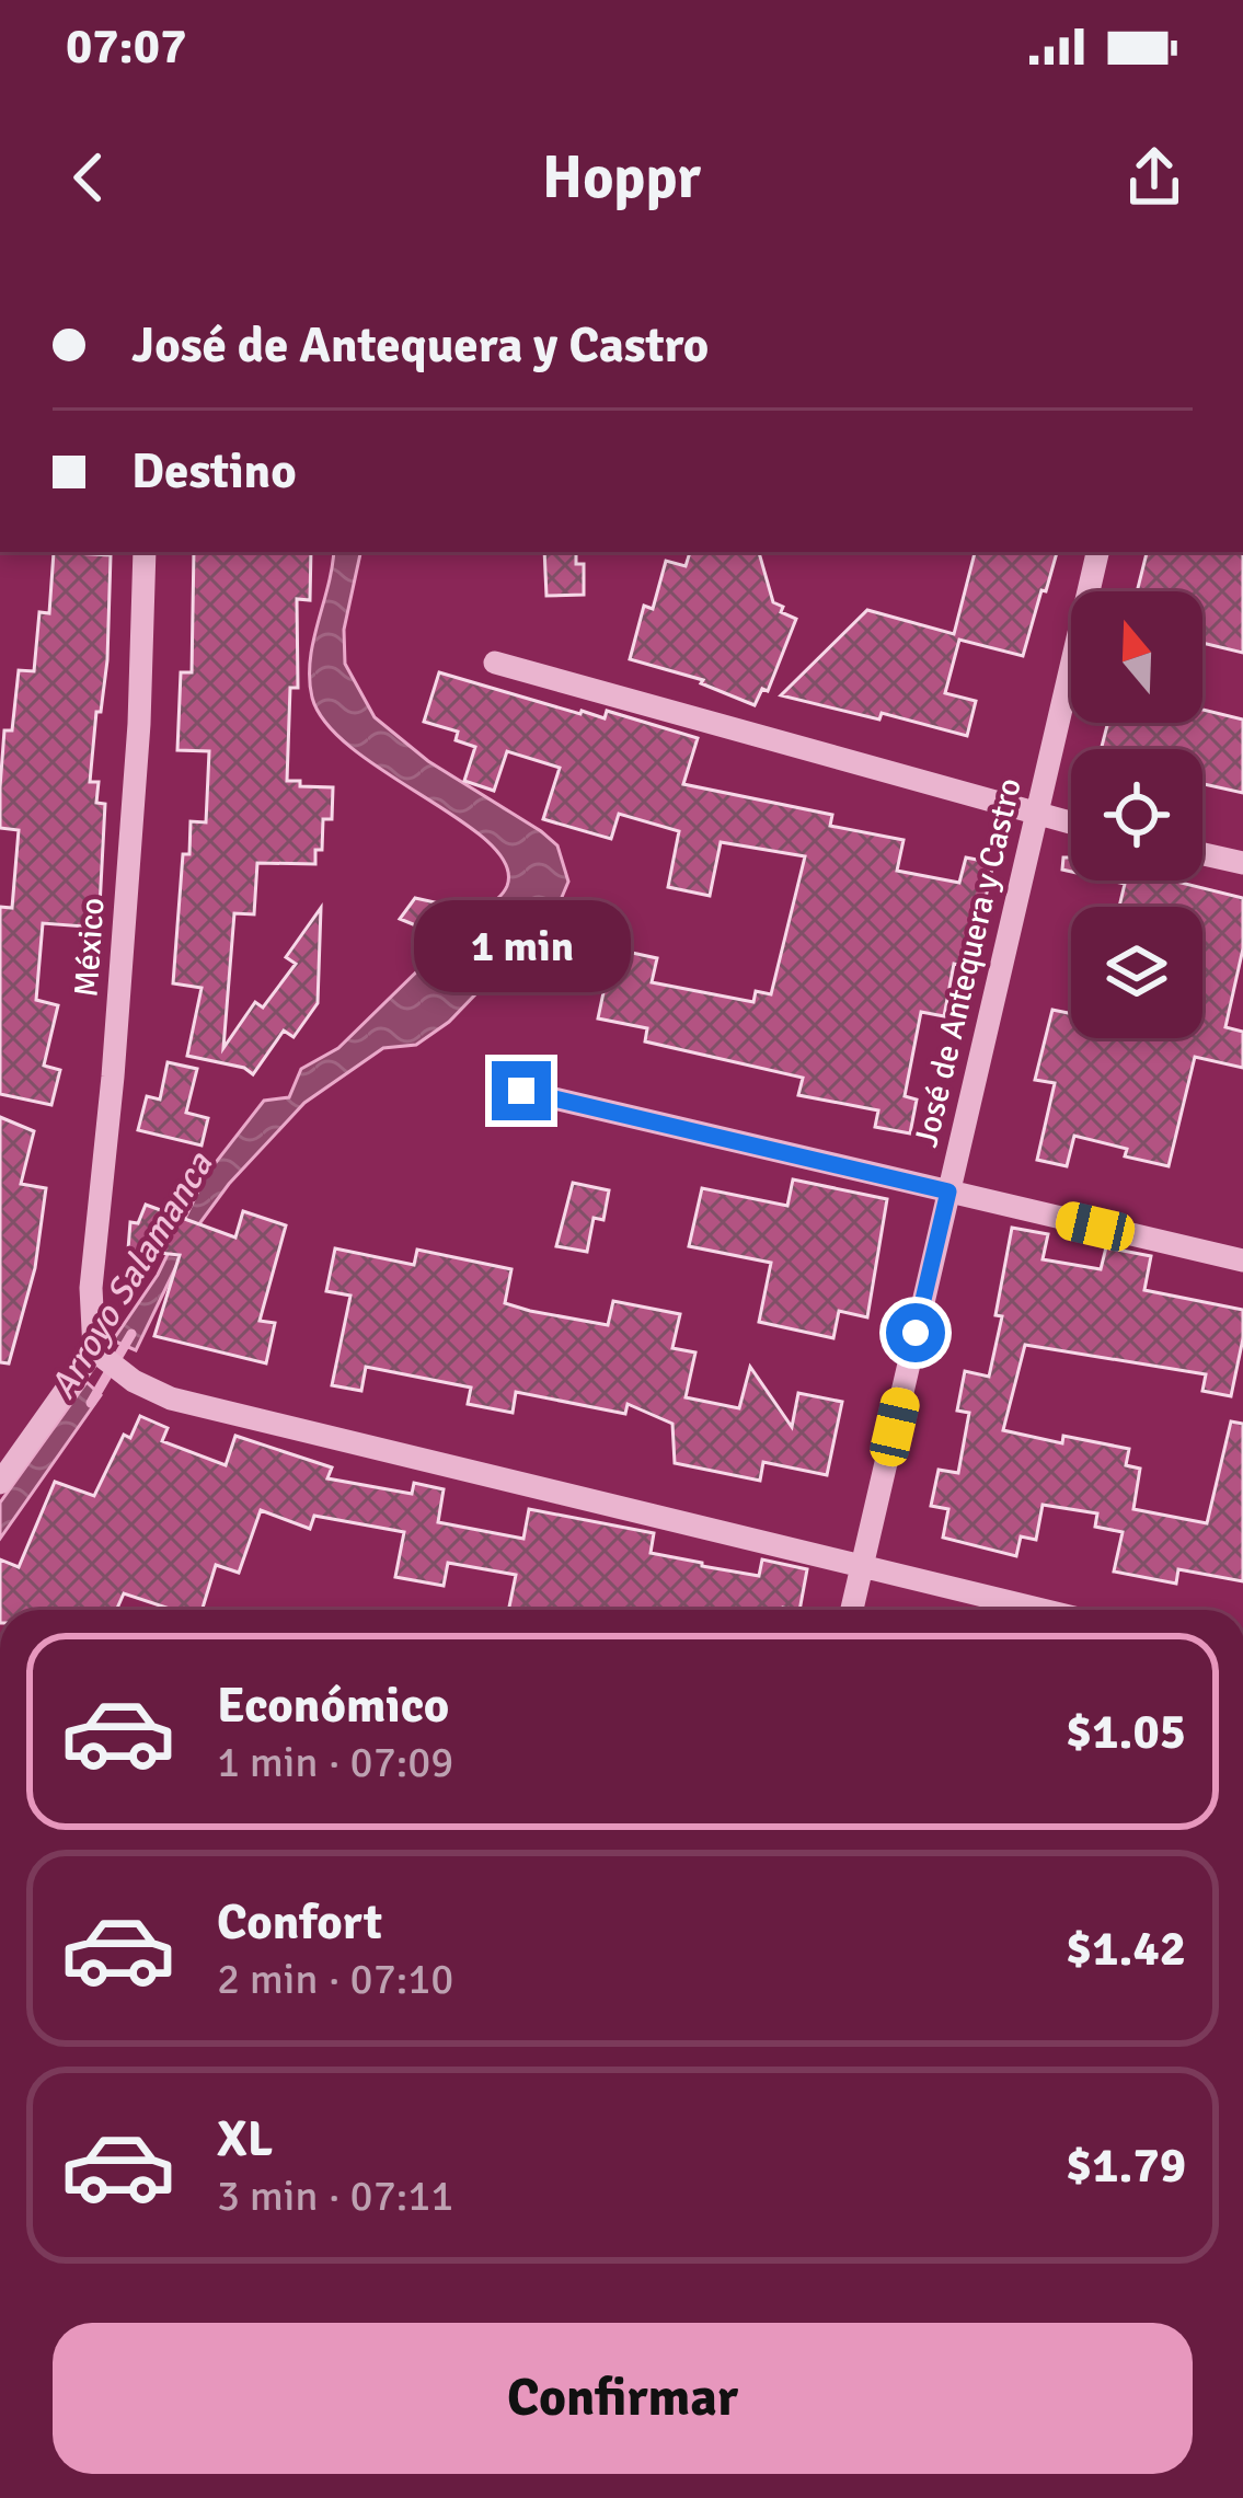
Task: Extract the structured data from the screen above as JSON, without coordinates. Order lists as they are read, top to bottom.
{
  "streets": {
    "street": ["México", "José de Antequera y Castro"]
  },
  "water": ["Arroyo Salamanca"],
  "north": "top",
  "page": {
    "status": "07:07",
    "header": "Hoppr",
    "banner": ["José de Antequera y Castro", "Destino"],
    "bubble": "1 min",
    "list": [
      {
        "name": "Económico",
        "note": "1 min · 07:09",
        "value": "$1.05"
      },
      {
        "name": "Confort",
        "note": "2 min · 07:10",
        "value": "$1.42"
      },
      {
        "name": "XL",
        "note": "3 min · 07:11",
        "value": "$1.79"
      }
    ],
    "buttons": "Confirmar"
  }
}
